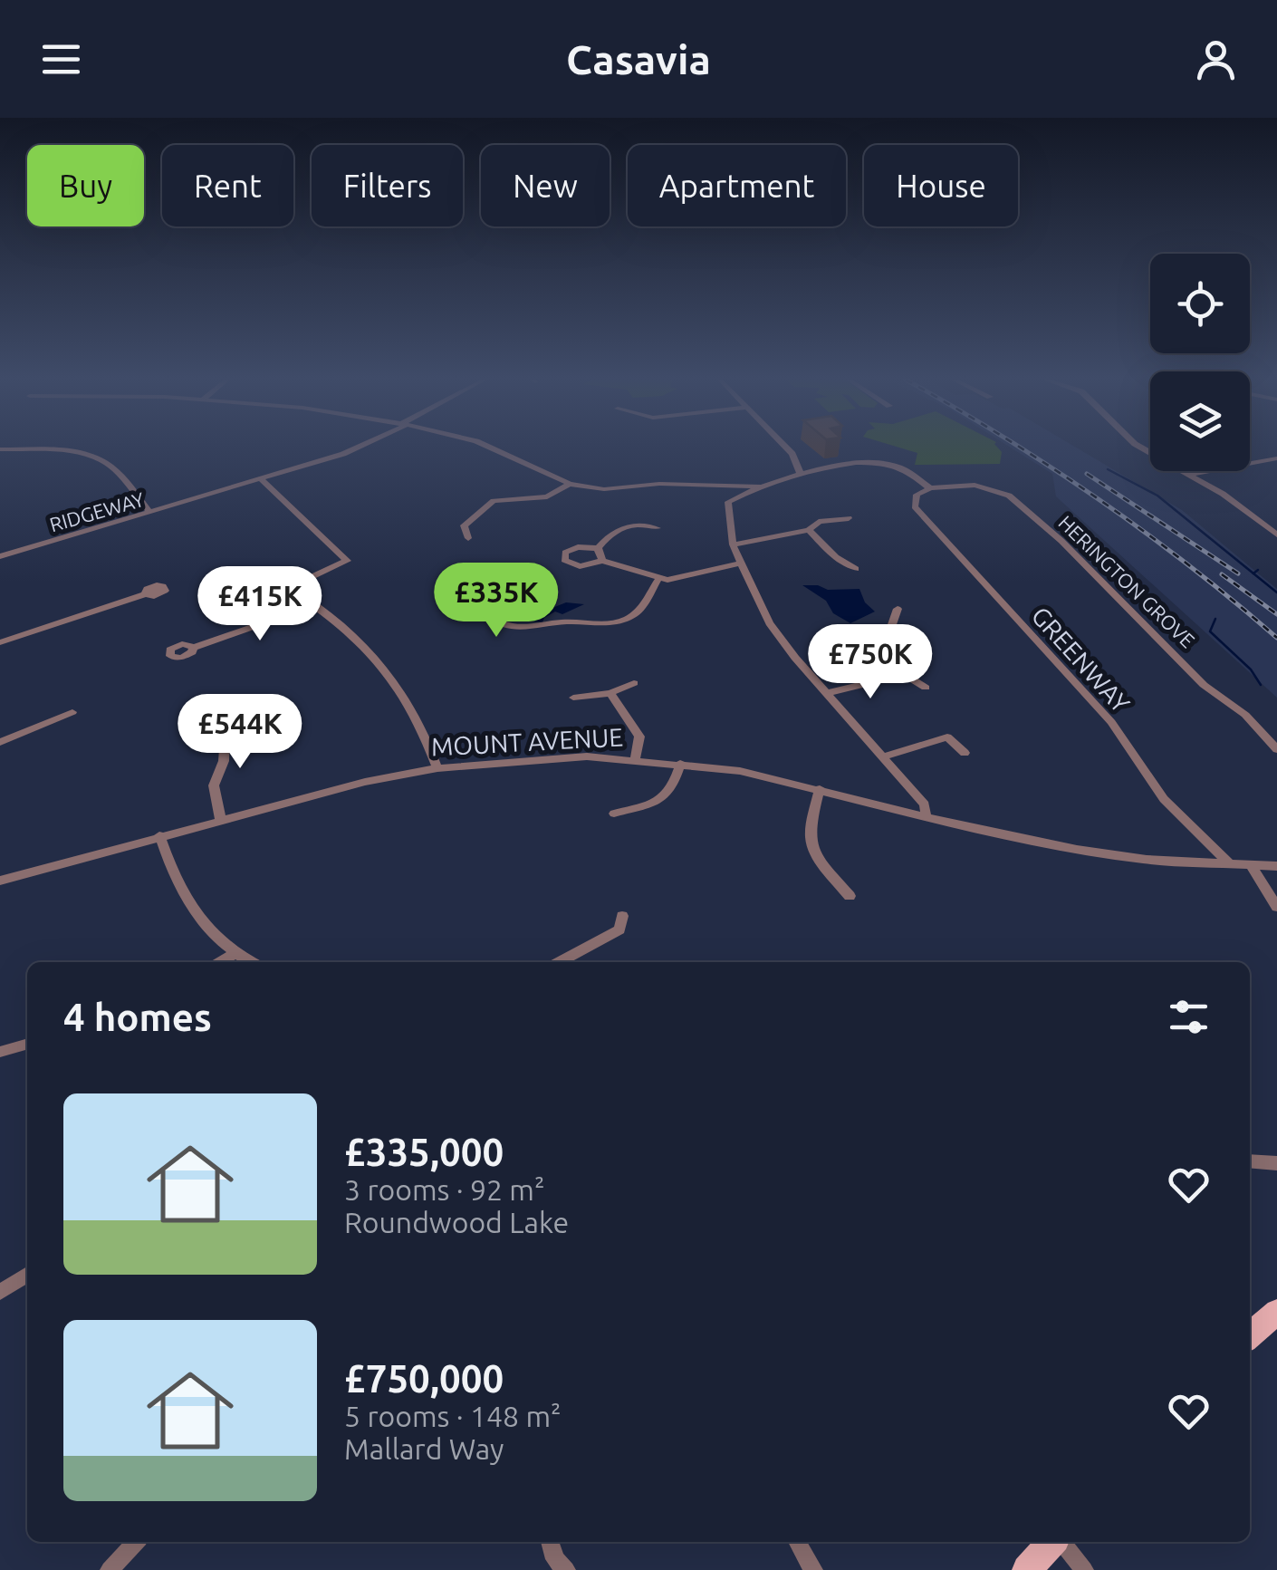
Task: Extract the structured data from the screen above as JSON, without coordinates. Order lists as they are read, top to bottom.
{
  "streets": {
    "street": [
      "RIDGEWAY",
      "HERINGTON GROVE",
      "GREENWAY",
      "MOUNT AVENUE"
    ]
  },
  "crossings": [
    ["HERINGTON GROVE", "GREENWAY"],
    ["GREENWAY", "MOUNT AVENUE"]
  ],
  "page": {
    "header": "Casavia",
    "chip": [
      "Buy",
      "Rent",
      "Filters",
      "New",
      "Apartment",
      "House"
    ],
    "price": [
      "£335K",
      "£415K",
      "£750K",
      "£544K"
    ],
    "heading": "4 homes",
    "list": [
      {
        "name": "£335,000",
        "note": "3 rooms · 92 m² · Roundwood Lake"
      },
      {
        "name": "£750,000",
        "note": "5 rooms · 148 m² · Mallard Way"
      }
    ]
  }
}
